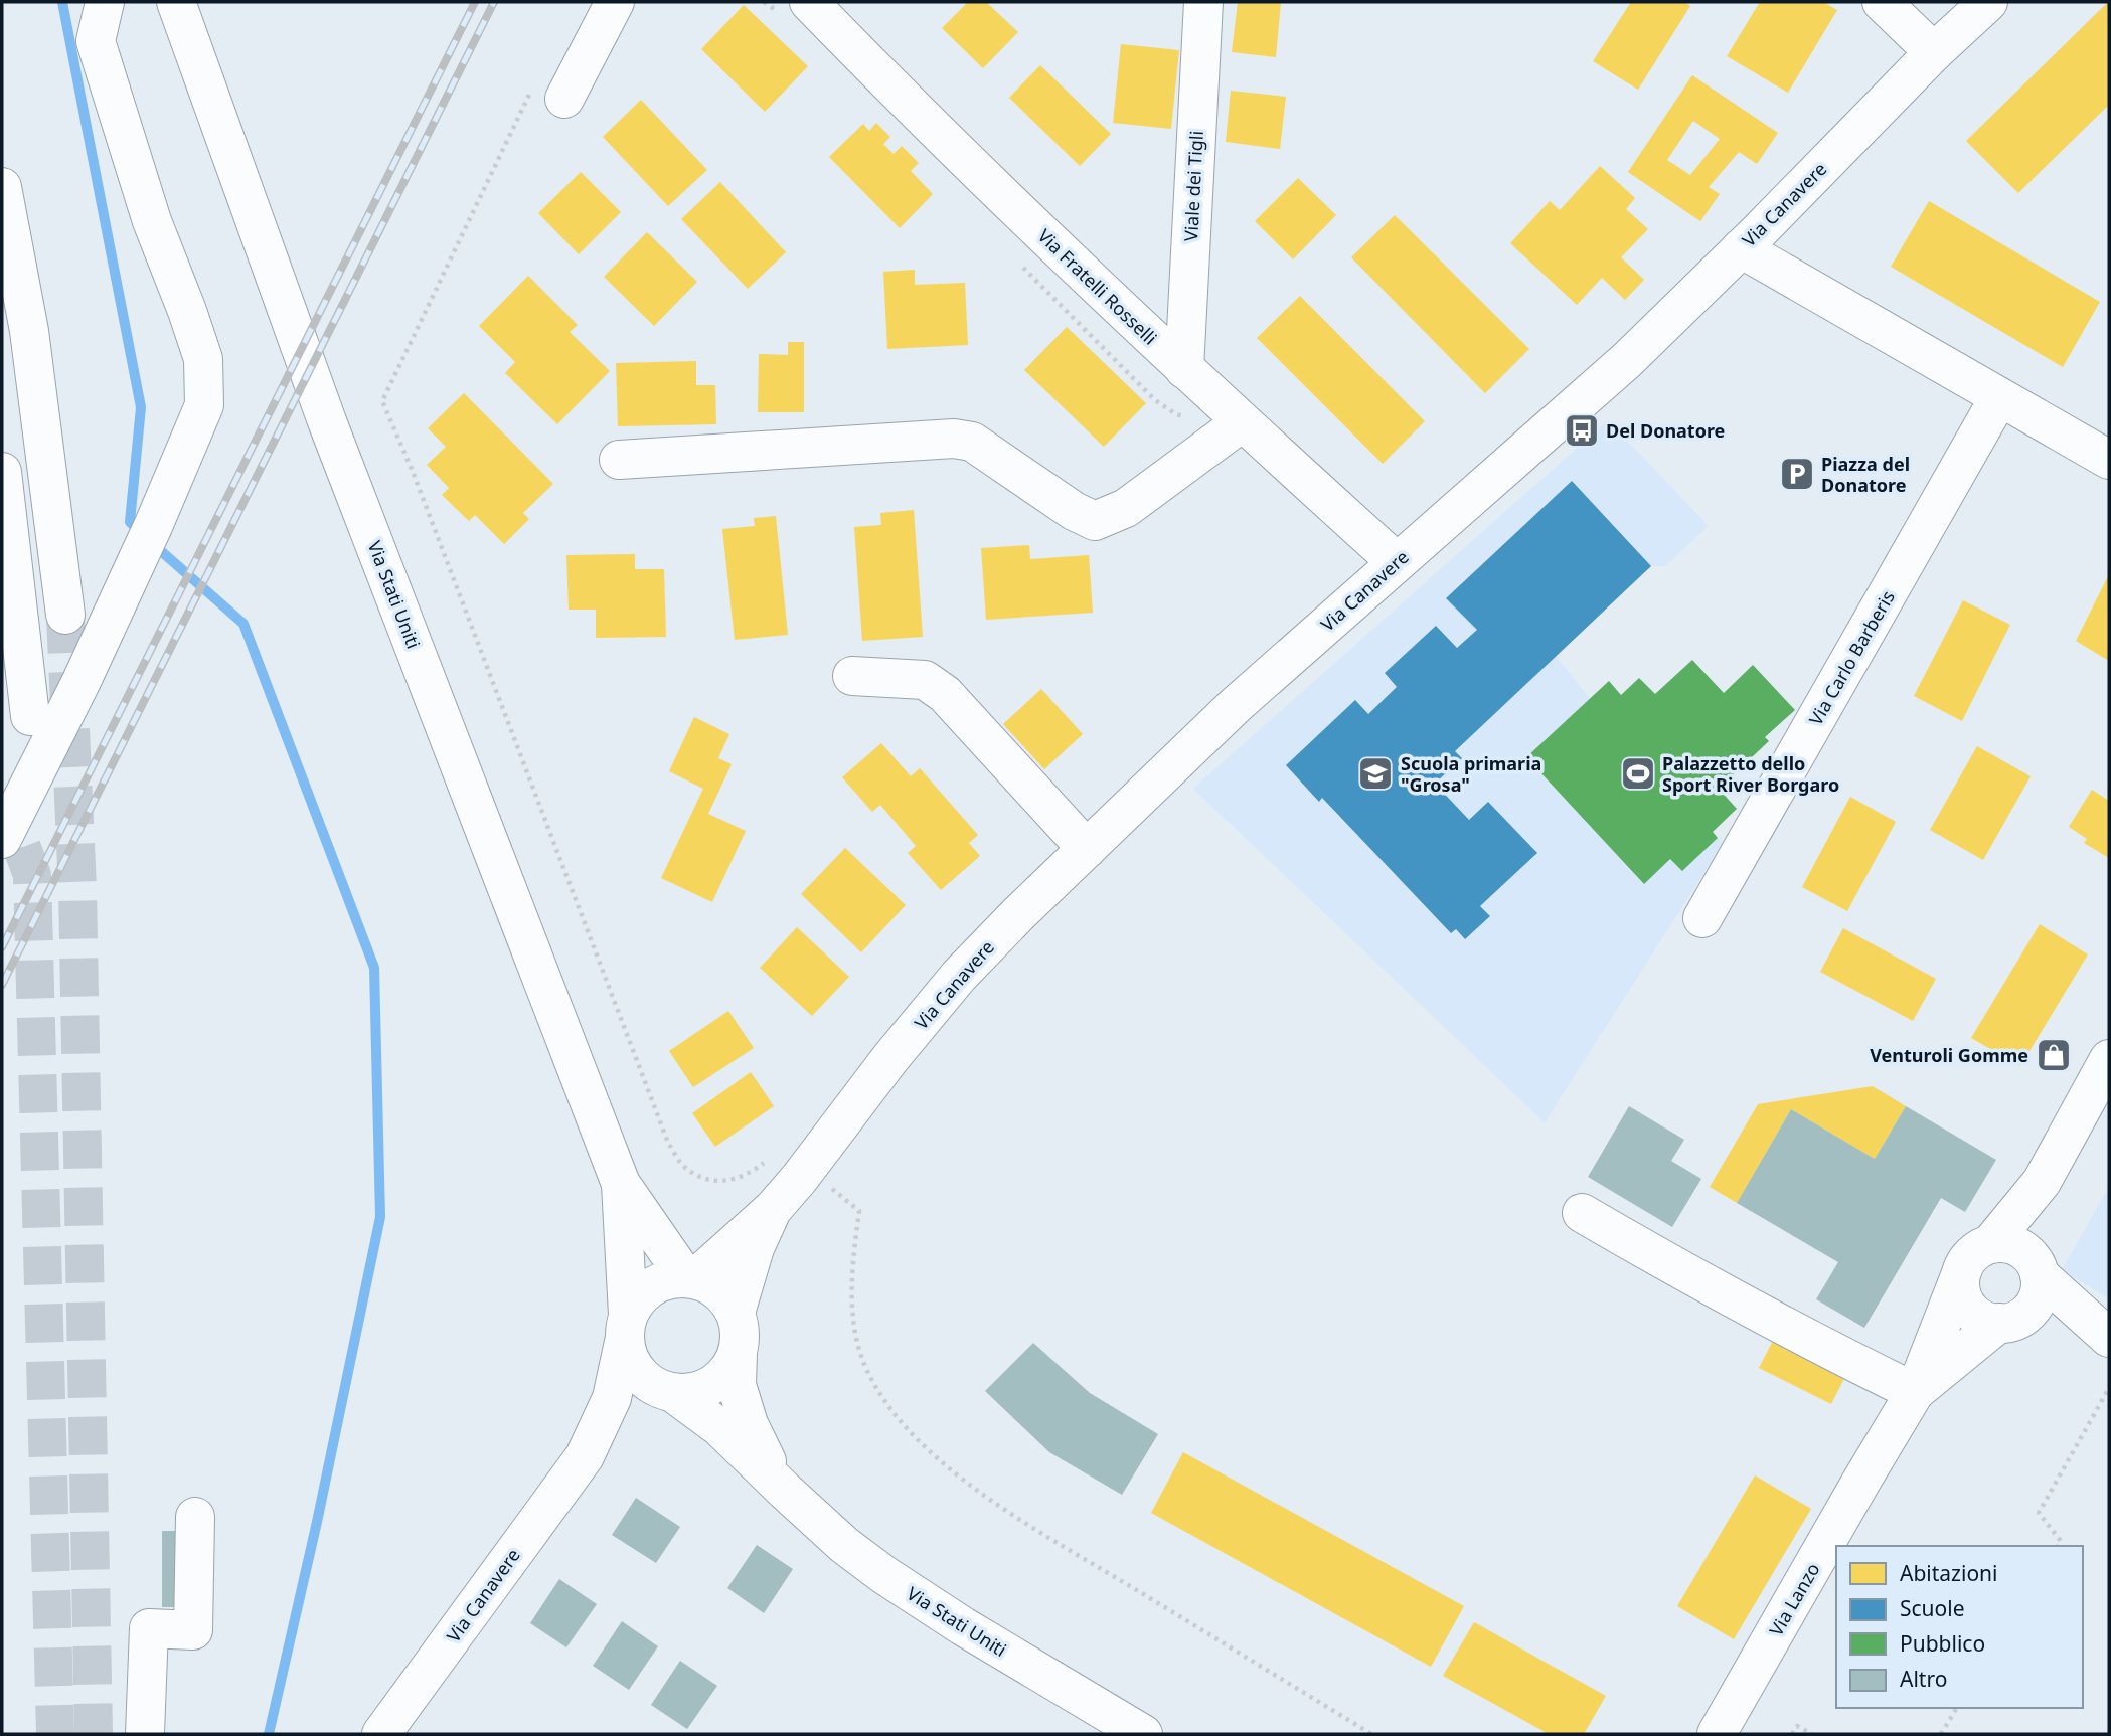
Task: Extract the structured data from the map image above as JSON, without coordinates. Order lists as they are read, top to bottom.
{
  "streets": {
    "main road": [
      "Viale dei Tigli",
      "Via Canavere",
      "Via Fratelli Rosselli",
      "Via Stati Uniti",
      "Via Carlo Barberis",
      "Via Lanzo"
    ]
  },
  "crossings": [
    ["Viale dei Tigli", "Via Fratelli Rosselli"],
    ["Via Canavere", "Via Fratelli Rosselli"],
    ["Via Canavere", "Via Stati Uniti"]
  ],
  "places": {
    "bus stop": ["Del Donatore"],
    "parking": ["Piazza del Donatore"],
    "school or university": ["Scuola primaria \"Grosa\""],
    "sports": ["Palazzetto dello Sport River Borgaro"],
    "shop": ["Venturoli Gomme"]
  },
  "legend": [
    "Abitazioni",
    "Scuole",
    "Pubblico",
    "Altro"
  ]
}
